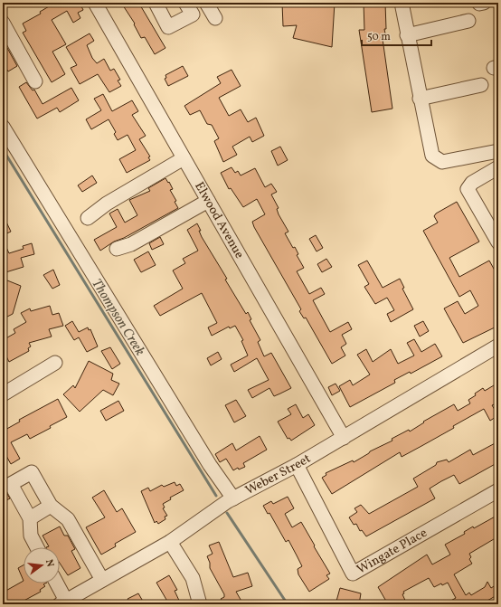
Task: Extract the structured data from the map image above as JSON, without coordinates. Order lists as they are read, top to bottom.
{
  "streets": {
    "street": ["Elwood Avenue", "Weber Street", "Wingate Place"]
  },
  "crossings": [
    ["Elwood Avenue", "Weber Street"],
    ["Weber Street", "Wingate Place"]
  ],
  "water": ["Thompson Creek"],
  "scale_bar": "50 m",
  "north": "right"
}
